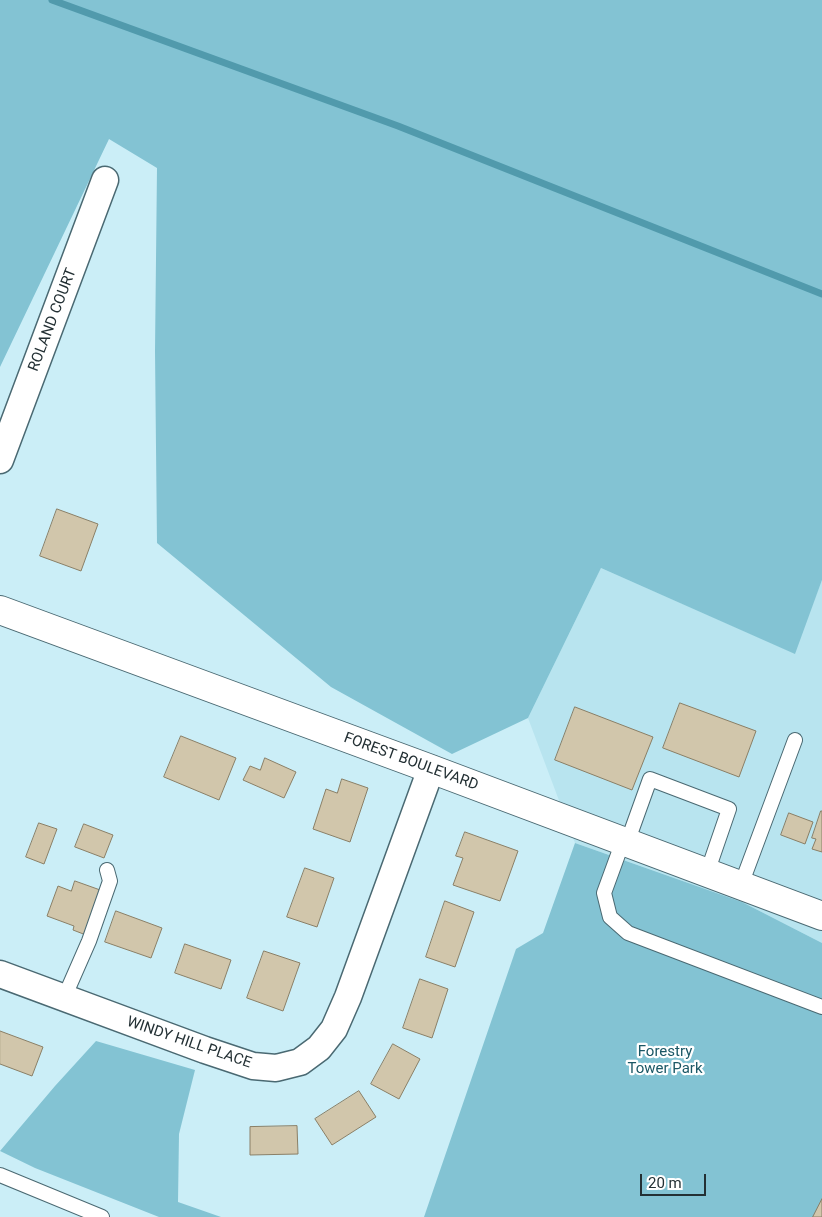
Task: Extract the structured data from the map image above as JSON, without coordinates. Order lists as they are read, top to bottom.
{
  "streets": {
    "street": ["ROLAND COURT", "FOREST BOULEVARD", "WINDY HILL PLACE"]
  },
  "crossings": [
    ["FOREST BOULEVARD", "WINDY HILL PLACE"]
  ],
  "parks": ["Forestry Tower Park"],
  "scale_bar": "20 m"
}
